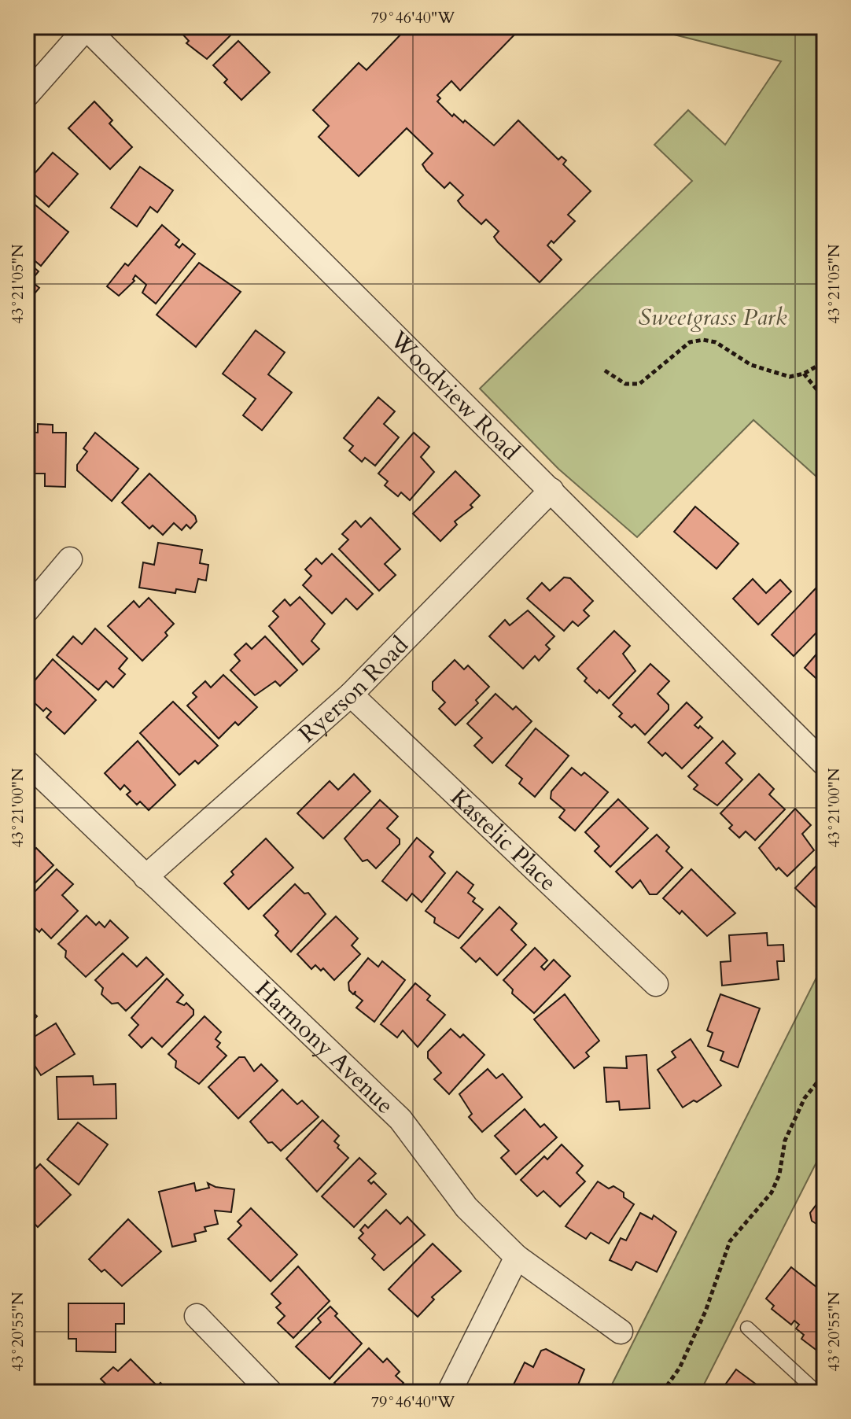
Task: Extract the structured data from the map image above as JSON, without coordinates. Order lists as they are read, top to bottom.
{
  "streets": {
    "street": [
      "Woodview Road",
      "Ryerson Road",
      "Kastelic Place",
      "Harmony Avenue"
    ]
  },
  "crossings": [
    ["Woodview Road", "Ryerson Road"],
    ["Ryerson Road", "Kastelic Place"],
    ["Ryerson Road", "Harmony Avenue"]
  ],
  "parks": ["Sweetgrass Park"],
  "coordinates": [
    "79°46'40\"W",
    "43°21'05\"N",
    "43°21'00\"N",
    "43°20'55\"N"
  ]
}
